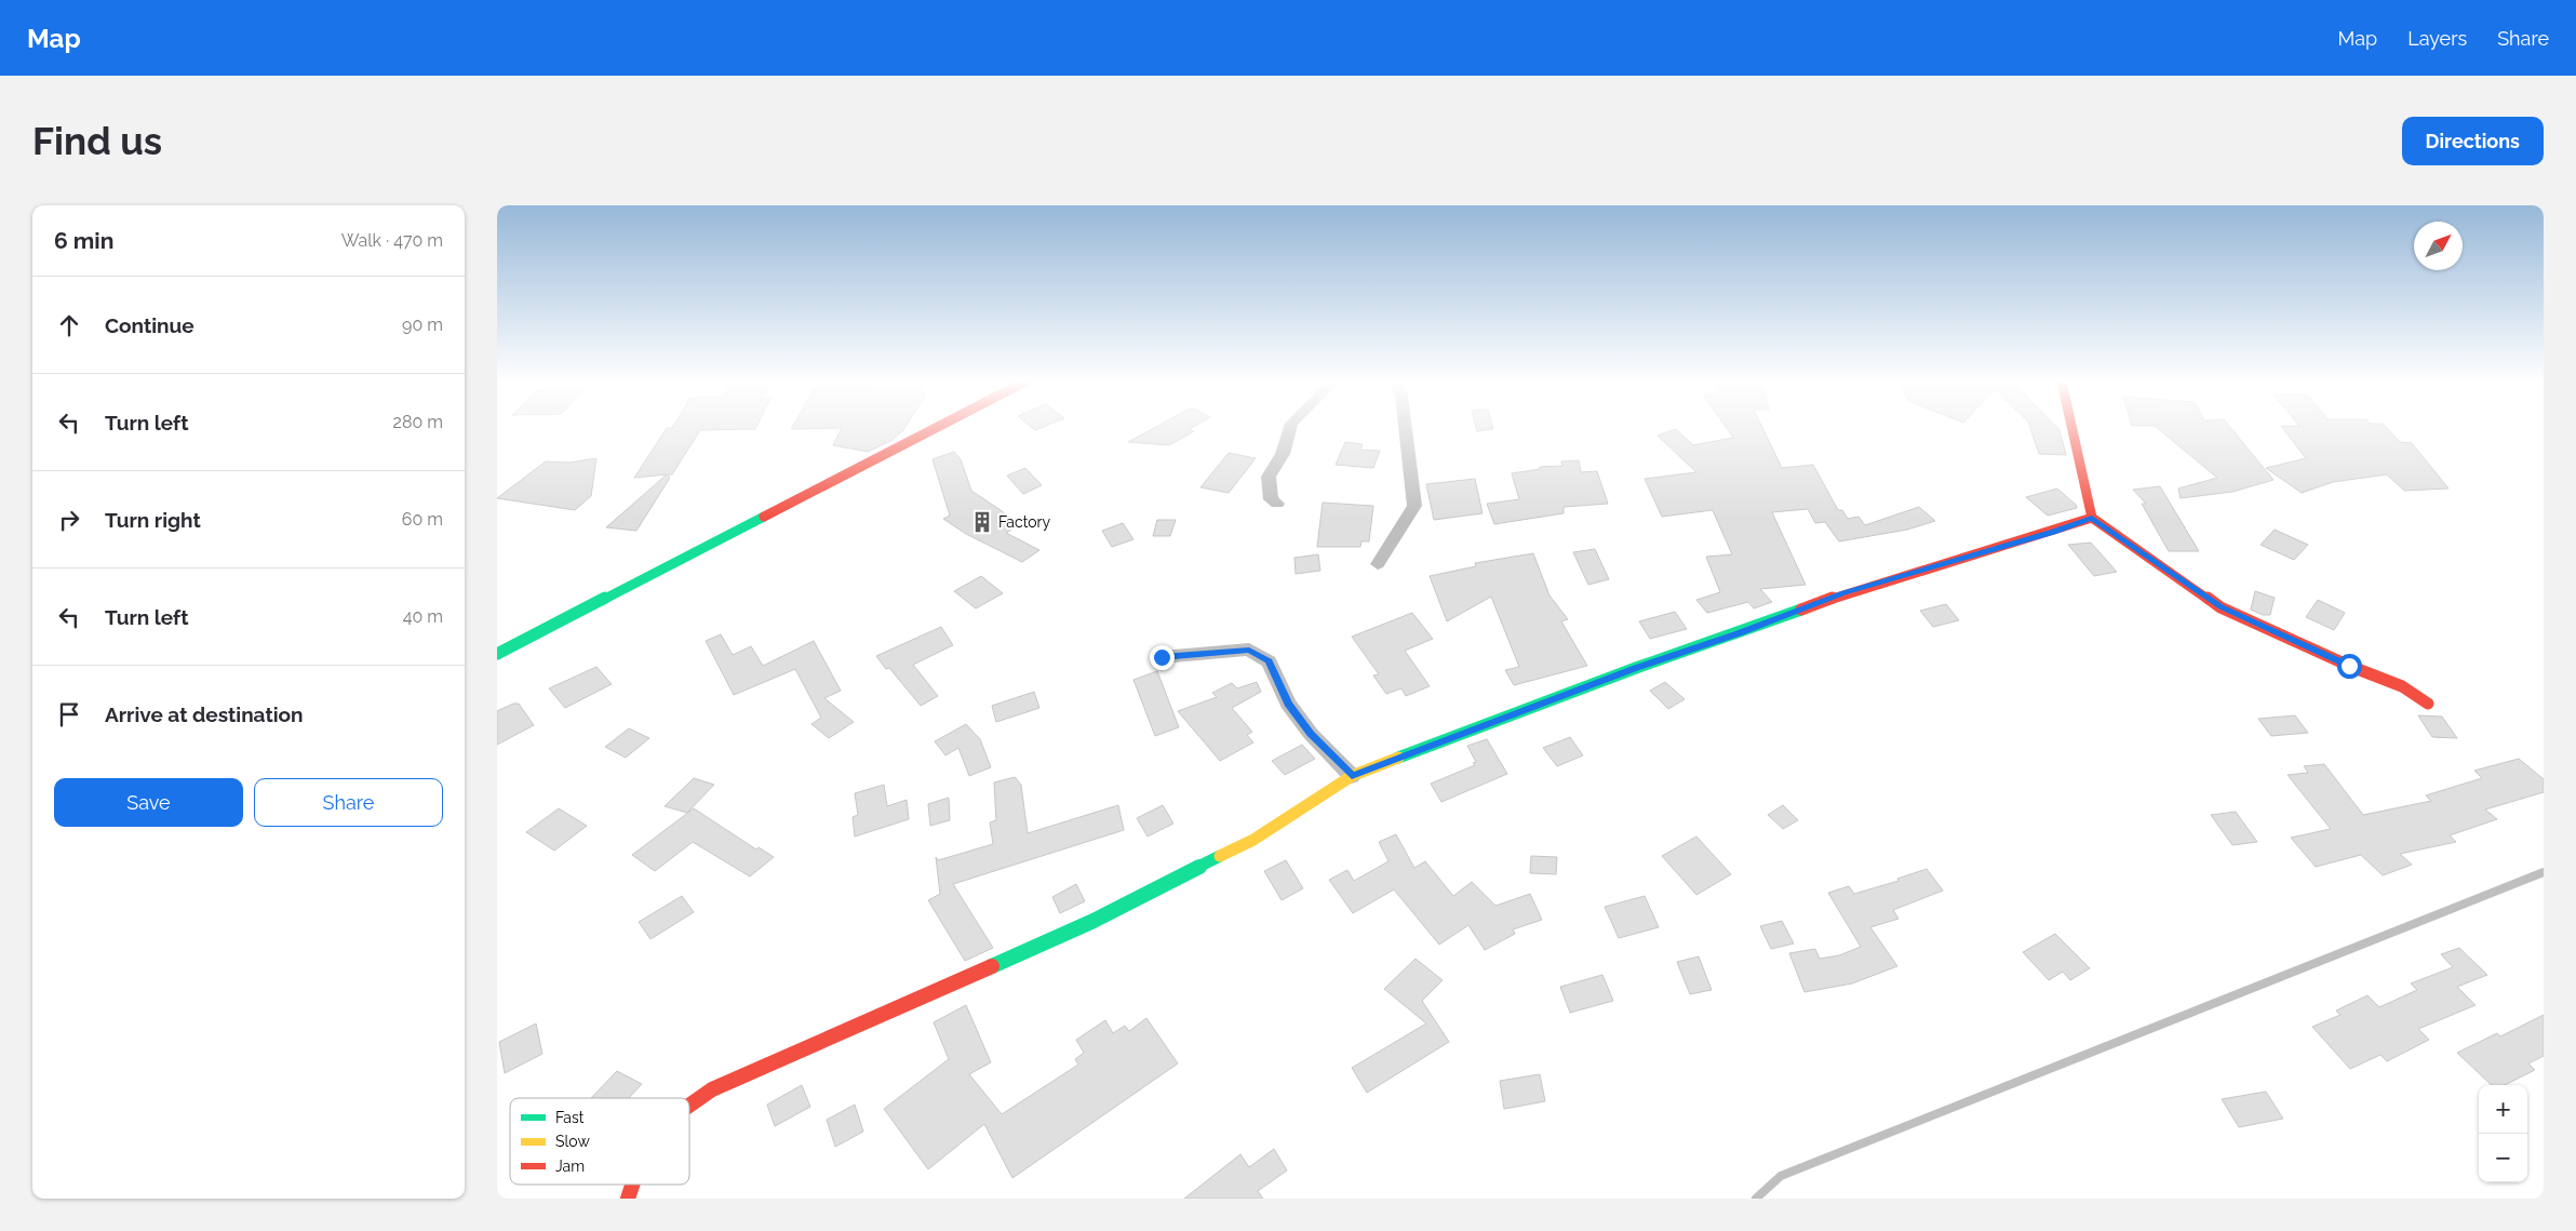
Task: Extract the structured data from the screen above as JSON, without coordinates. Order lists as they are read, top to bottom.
{
  "places": {
    "building": ["Factory"]
  },
  "legend": ["Fast", "Slow", "Jam"],
  "north": "top right",
  "page": {
    "header": "Map",
    "nav": ["Map", "Layers", "Share"],
    "buttons": [
      "Directions",
      ["Save", "Share"]
    ],
    "title": "Find us",
    "heading": ["6 min", "Walk · 470 m"],
    "list": [
      ["Continue", "90 m"],
      ["Turn left", "280 m"],
      ["Turn right", "60 m"],
      ["Turn left", "40 m"],
      "Arrive at destination"
    ],
    "map_buttons": ["+", "−"]
  }
}
